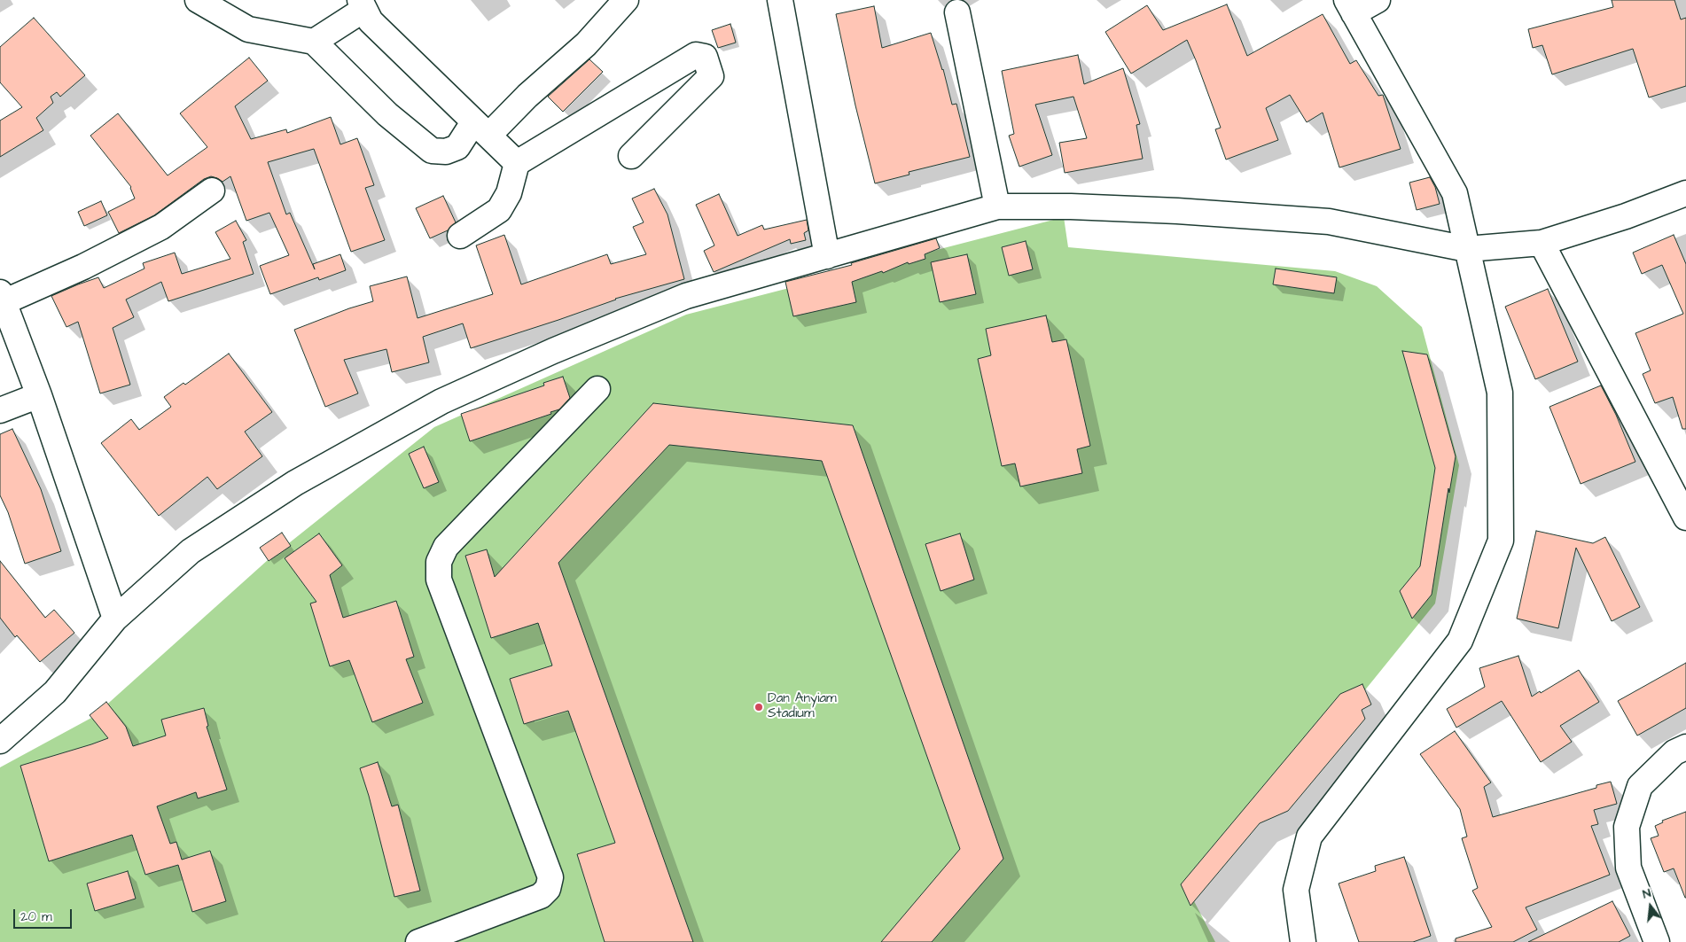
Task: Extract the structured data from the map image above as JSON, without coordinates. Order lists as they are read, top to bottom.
{
  "places": ["Dan Anyiam Stadium"],
  "scale_bar": "20 m",
  "north": "top"
}
